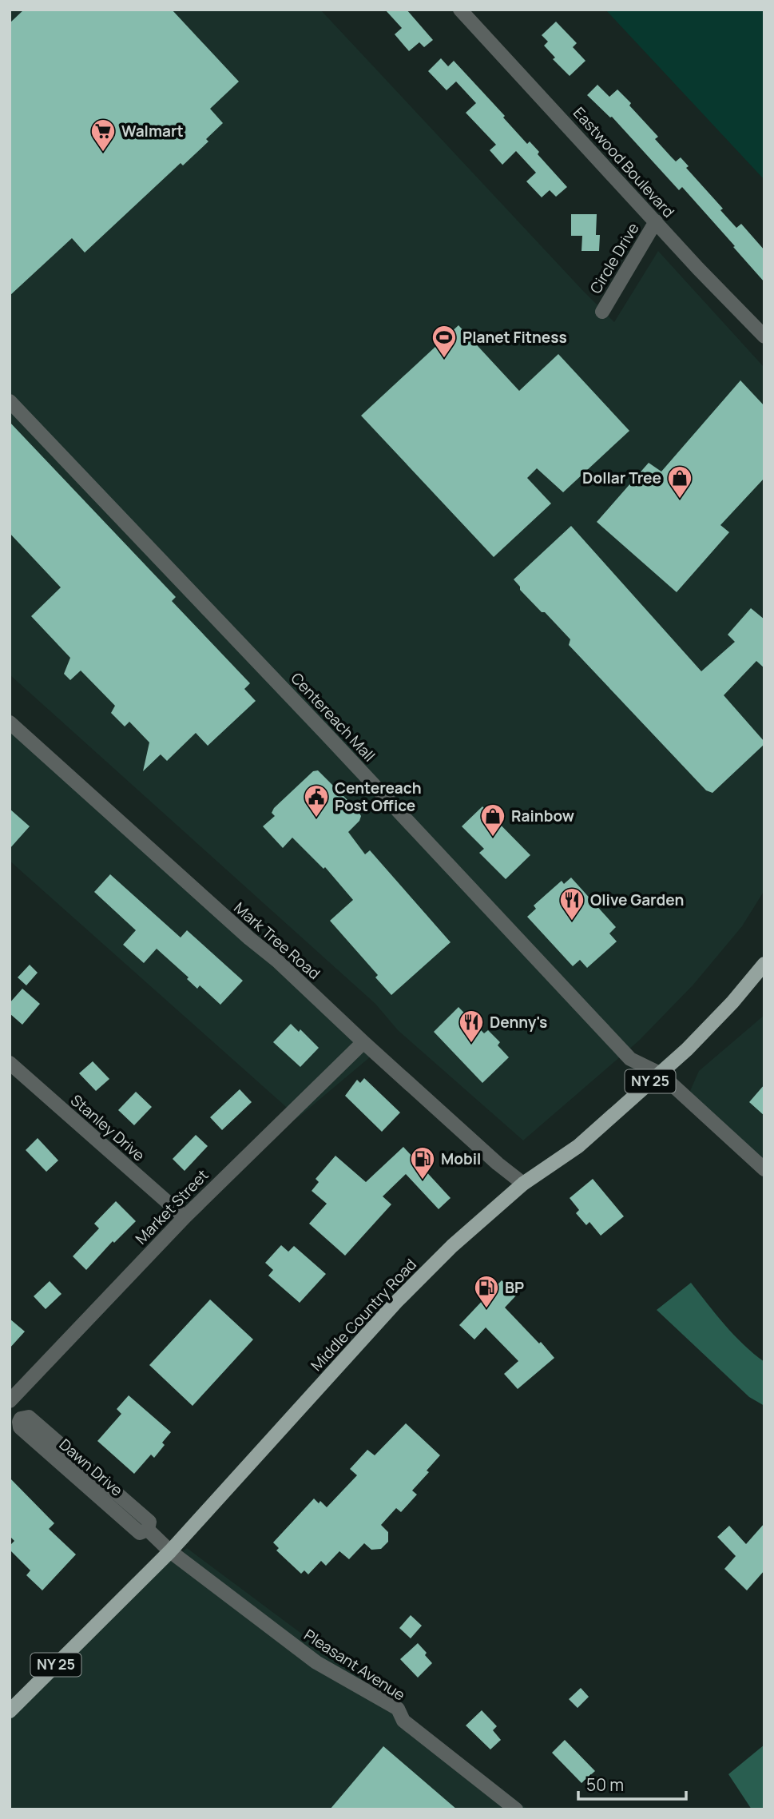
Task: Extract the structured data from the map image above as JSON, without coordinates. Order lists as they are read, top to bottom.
{
  "streets": {
    "main road": ["NY 25", "Middle Country Road"],
    "street": [
      "Eastwood Boulevard",
      "Circle Drive",
      "Centereach Mall",
      "Mark Tree Road",
      "Stanley Drive",
      "Market Street",
      "Dawn Drive",
      "Pleasant Avenue"
    ]
  },
  "crossings": [
    ["Eastwood Boulevard", "Circle Drive"],
    ["Centereach Mall", "Middle Country Road"],
    ["Mark Tree Road", "Market Street"],
    ["Mark Tree Road", "Middle Country Road"],
    ["Stanley Drive", "Market Street"],
    ["Middle Country Road", "Dawn Drive"],
    ["Middle Country Road", "Pleasant Avenue"],
    ["Dawn Drive", "Pleasant Avenue"]
  ],
  "places": {
    "supermarket": ["Walmart"],
    "sports": ["Planet Fitness"],
    "shop": ["Dollar Tree", "Rainbow"],
    "public building": ["Centereach Post Office"],
    "restaurant": ["Olive Garden", "Denny's"],
    "fuel station": ["Mobil", "BP"]
  },
  "scale_bar": "50 m"
}
